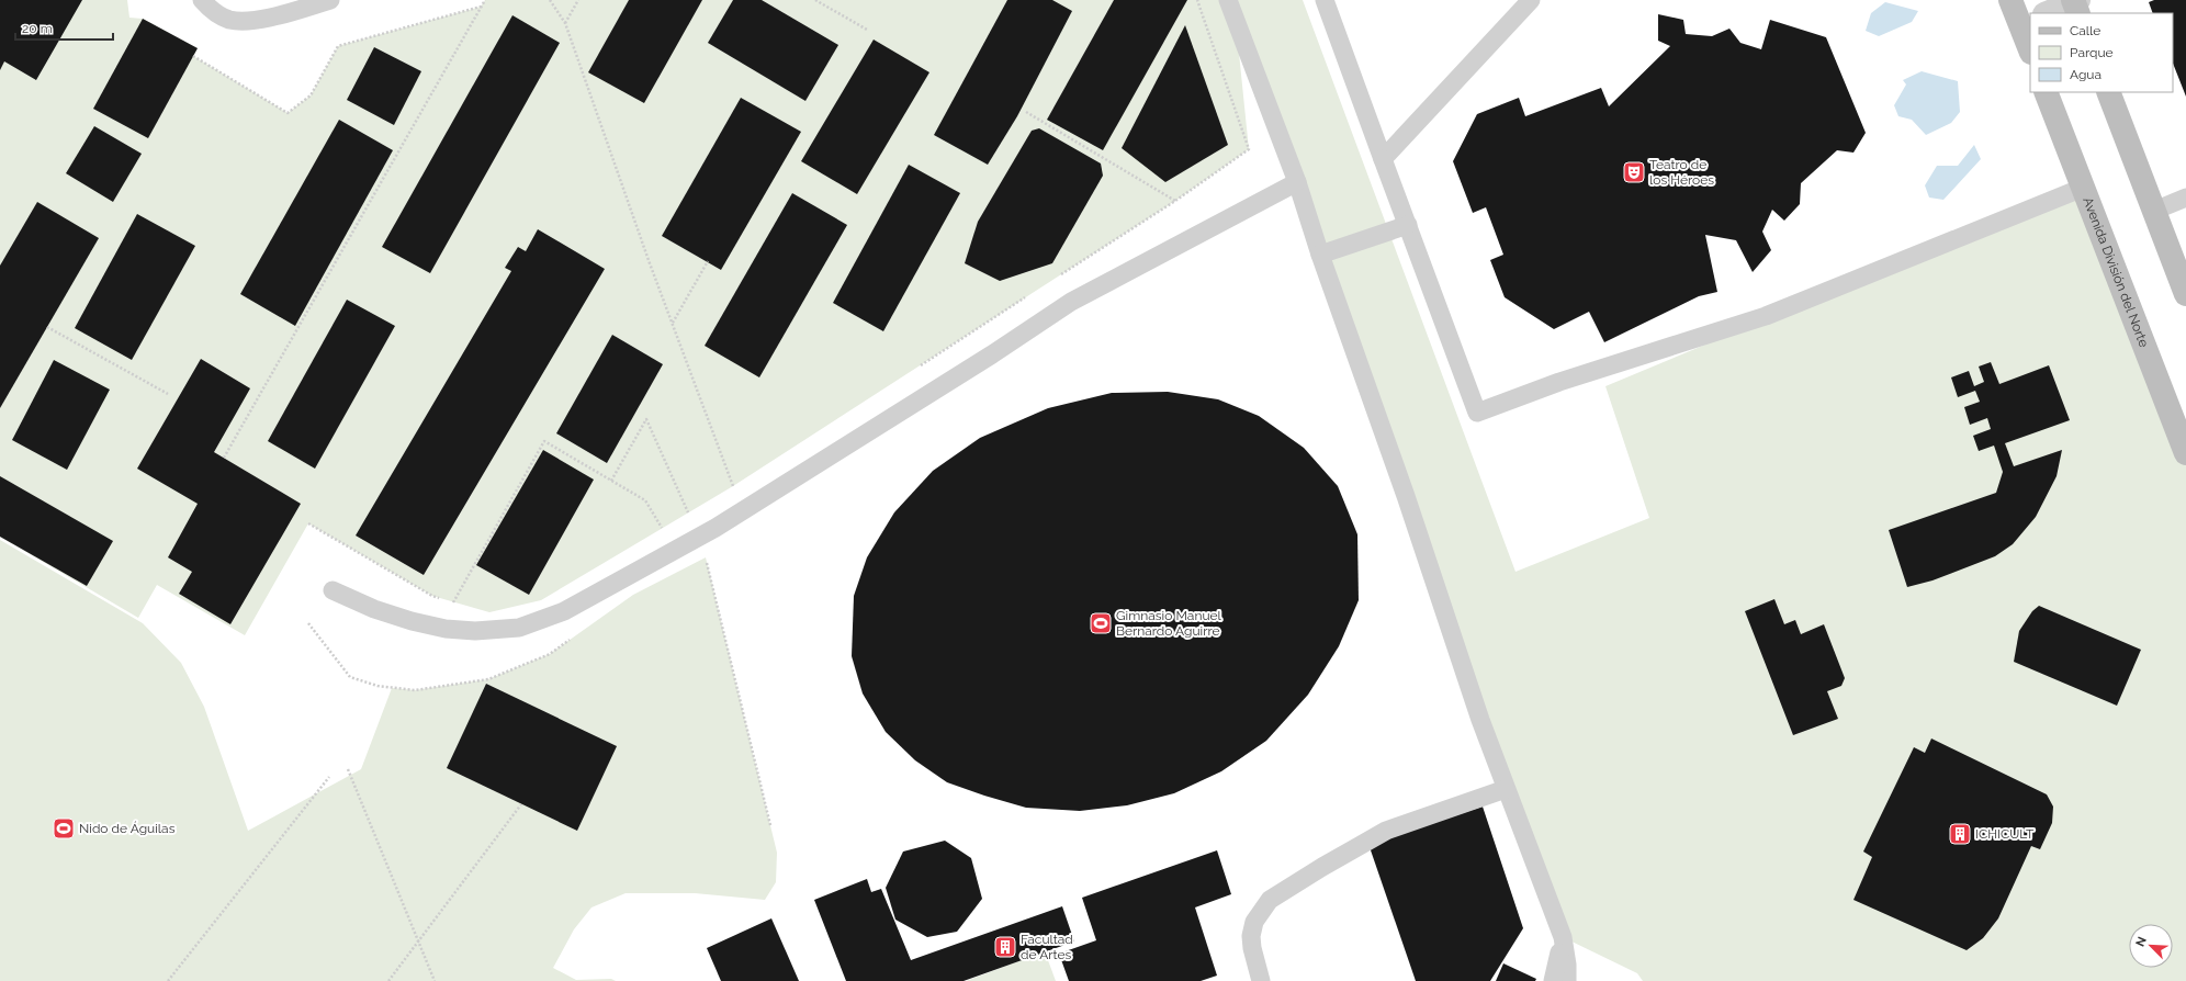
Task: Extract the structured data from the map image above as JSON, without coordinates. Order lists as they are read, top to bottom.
{
  "streets": {
    "main road": ["Avenida División del Norte"]
  },
  "places": {
    "theatre": ["Teatro de los Héroes"],
    "sports": ["Gimnasio Manuel Bernardo Aguirre", "Nido de Águilas"],
    "building": ["ICHICULT", "Facultad de Artes"]
  },
  "legend": ["Calle", "Parque", "Agua"],
  "scale_bar": "20 m",
  "north": "top left"
}
